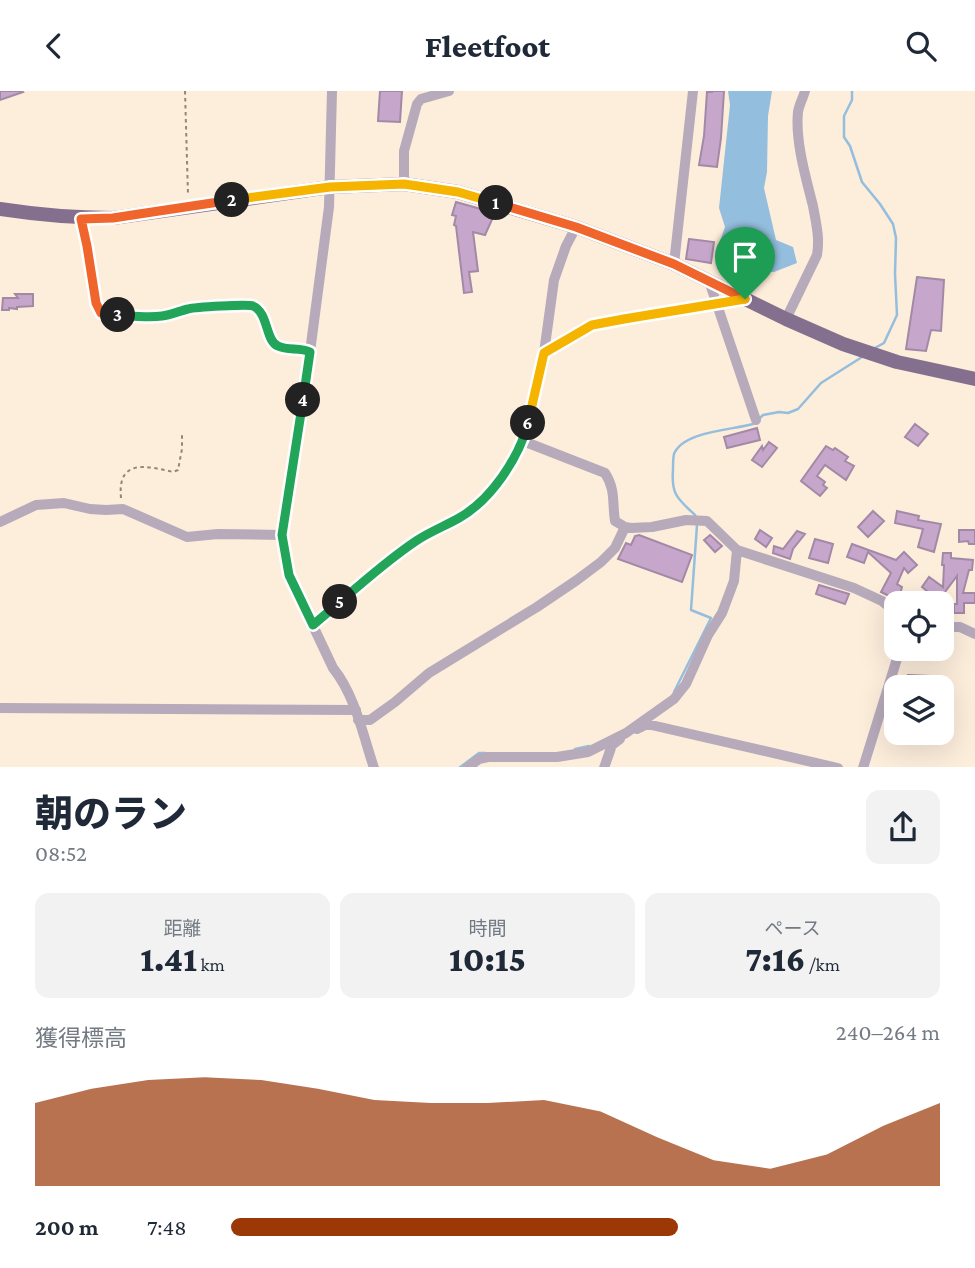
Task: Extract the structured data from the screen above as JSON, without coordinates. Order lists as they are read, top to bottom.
{
  "page": {
    "header": "Fleetfoot",
    "pins": [
      "2",
      "1",
      "3",
      "4",
      "6",
      "5"
    ],
    "heading": ["朝のラン", "08:52"],
    "stats": [
      ["距離", "1.41 km"],
      ["時間", "10:15"],
      ["ペース", "7:16 /km"]
    ],
    "chart": ["獲得標高", "240–264 m"],
    "list": [
      {
        "name": "200 m",
        "note": "7:48"
      }
    ]
  }
}
